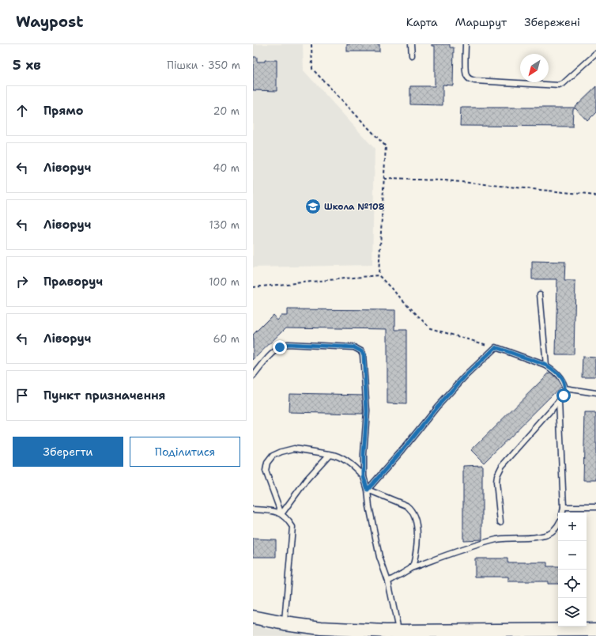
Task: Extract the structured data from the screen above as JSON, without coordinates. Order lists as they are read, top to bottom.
{
  "places": {
    "school or university": ["Школа №108"]
  },
  "north": "bottom left",
  "page": {
    "header": "Waypost",
    "nav": ["Карта", "Маршрут", "Збережені"],
    "heading": ["5 хв", "Пішки · 350 m"],
    "list": [
      ["Прямо", "20 m"],
      ["Ліворуч", "40 m"],
      ["Ліворуч", "130 m"],
      ["Праворуч", "100 m"],
      ["Ліворуч", "60 m"],
      "Пункт призначення"
    ],
    "buttons": ["Зберегти", "Поділитися"],
    "map_buttons": ["+", "−"]
  }
}
